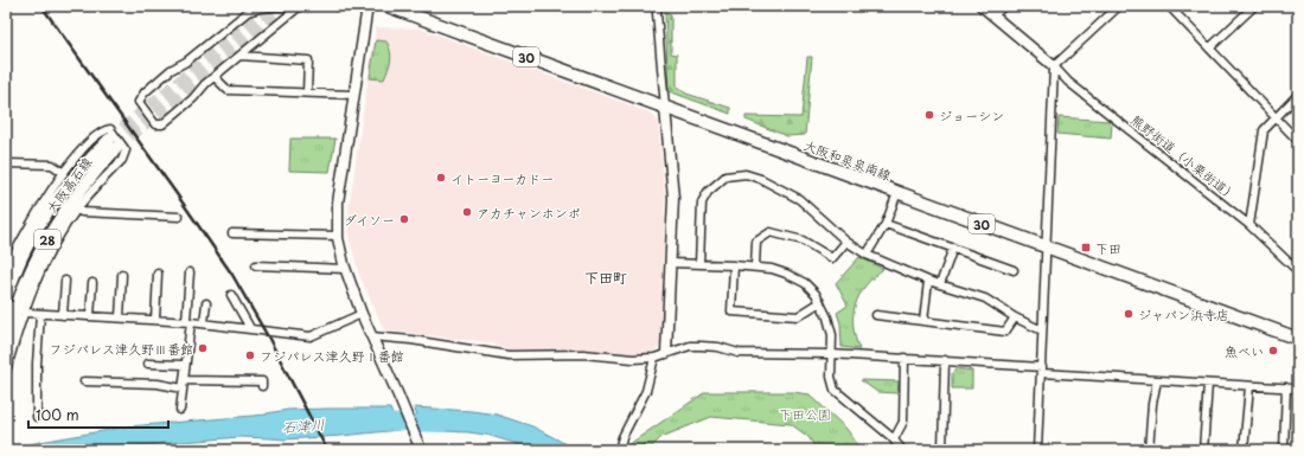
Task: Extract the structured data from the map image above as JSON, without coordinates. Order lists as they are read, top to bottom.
{
  "streets": {
    "main road": [
      "30",
      "大阪和泉泉南線",
      "大阪高石線",
      "28"
    ],
    "street": ["熊野街道（小栗街道）"]
  },
  "districts": ["下田町"],
  "water": ["石津川"],
  "parks": ["下田公園"],
  "places": {
    "other": [
      "ジョーシン",
      "イトーヨーカドー",
      "アカチャンホンポ",
      "ダイソー",
      "ジャパン浜寺店",
      "フジパレス津久野Ⅲ番館",
      "魚べい",
      "フジパレス津久野Ⅰ番館"
    ],
    "transit": ["下田"]
  },
  "scale_bar": "100 m"
}
